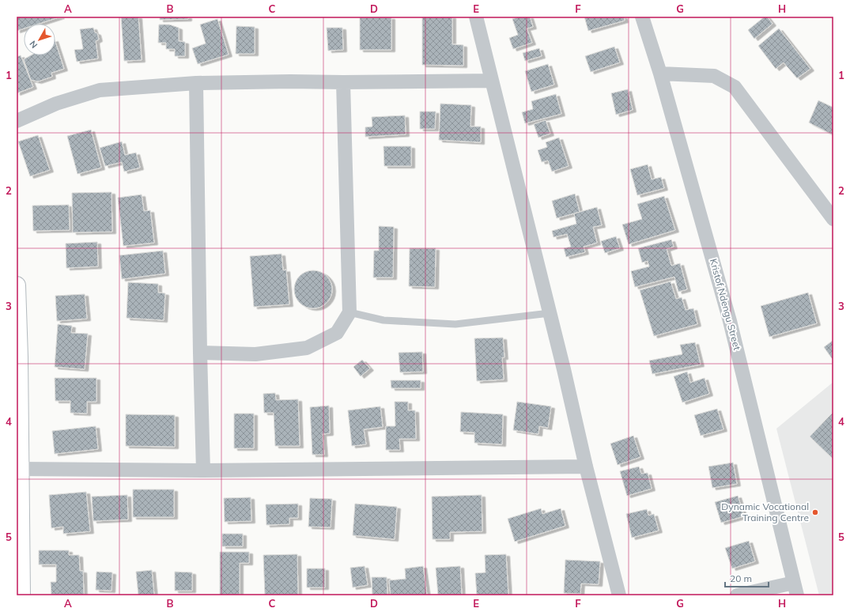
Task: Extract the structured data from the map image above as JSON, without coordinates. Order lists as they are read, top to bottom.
{
  "streets": {
    "street": ["Kristof Ndengu Street"]
  },
  "places": ["Dynamic Vocational Training Centre"],
  "scale_bar": "20 m",
  "north": "bottom left",
  "grid": {
    "columns": [
      "A",
      "B",
      "C",
      "D",
      "E",
      "F",
      "G",
      "H"
    ],
    "rows": [
      "1",
      "2",
      "3",
      "4",
      "5"
    ]
  }
}
